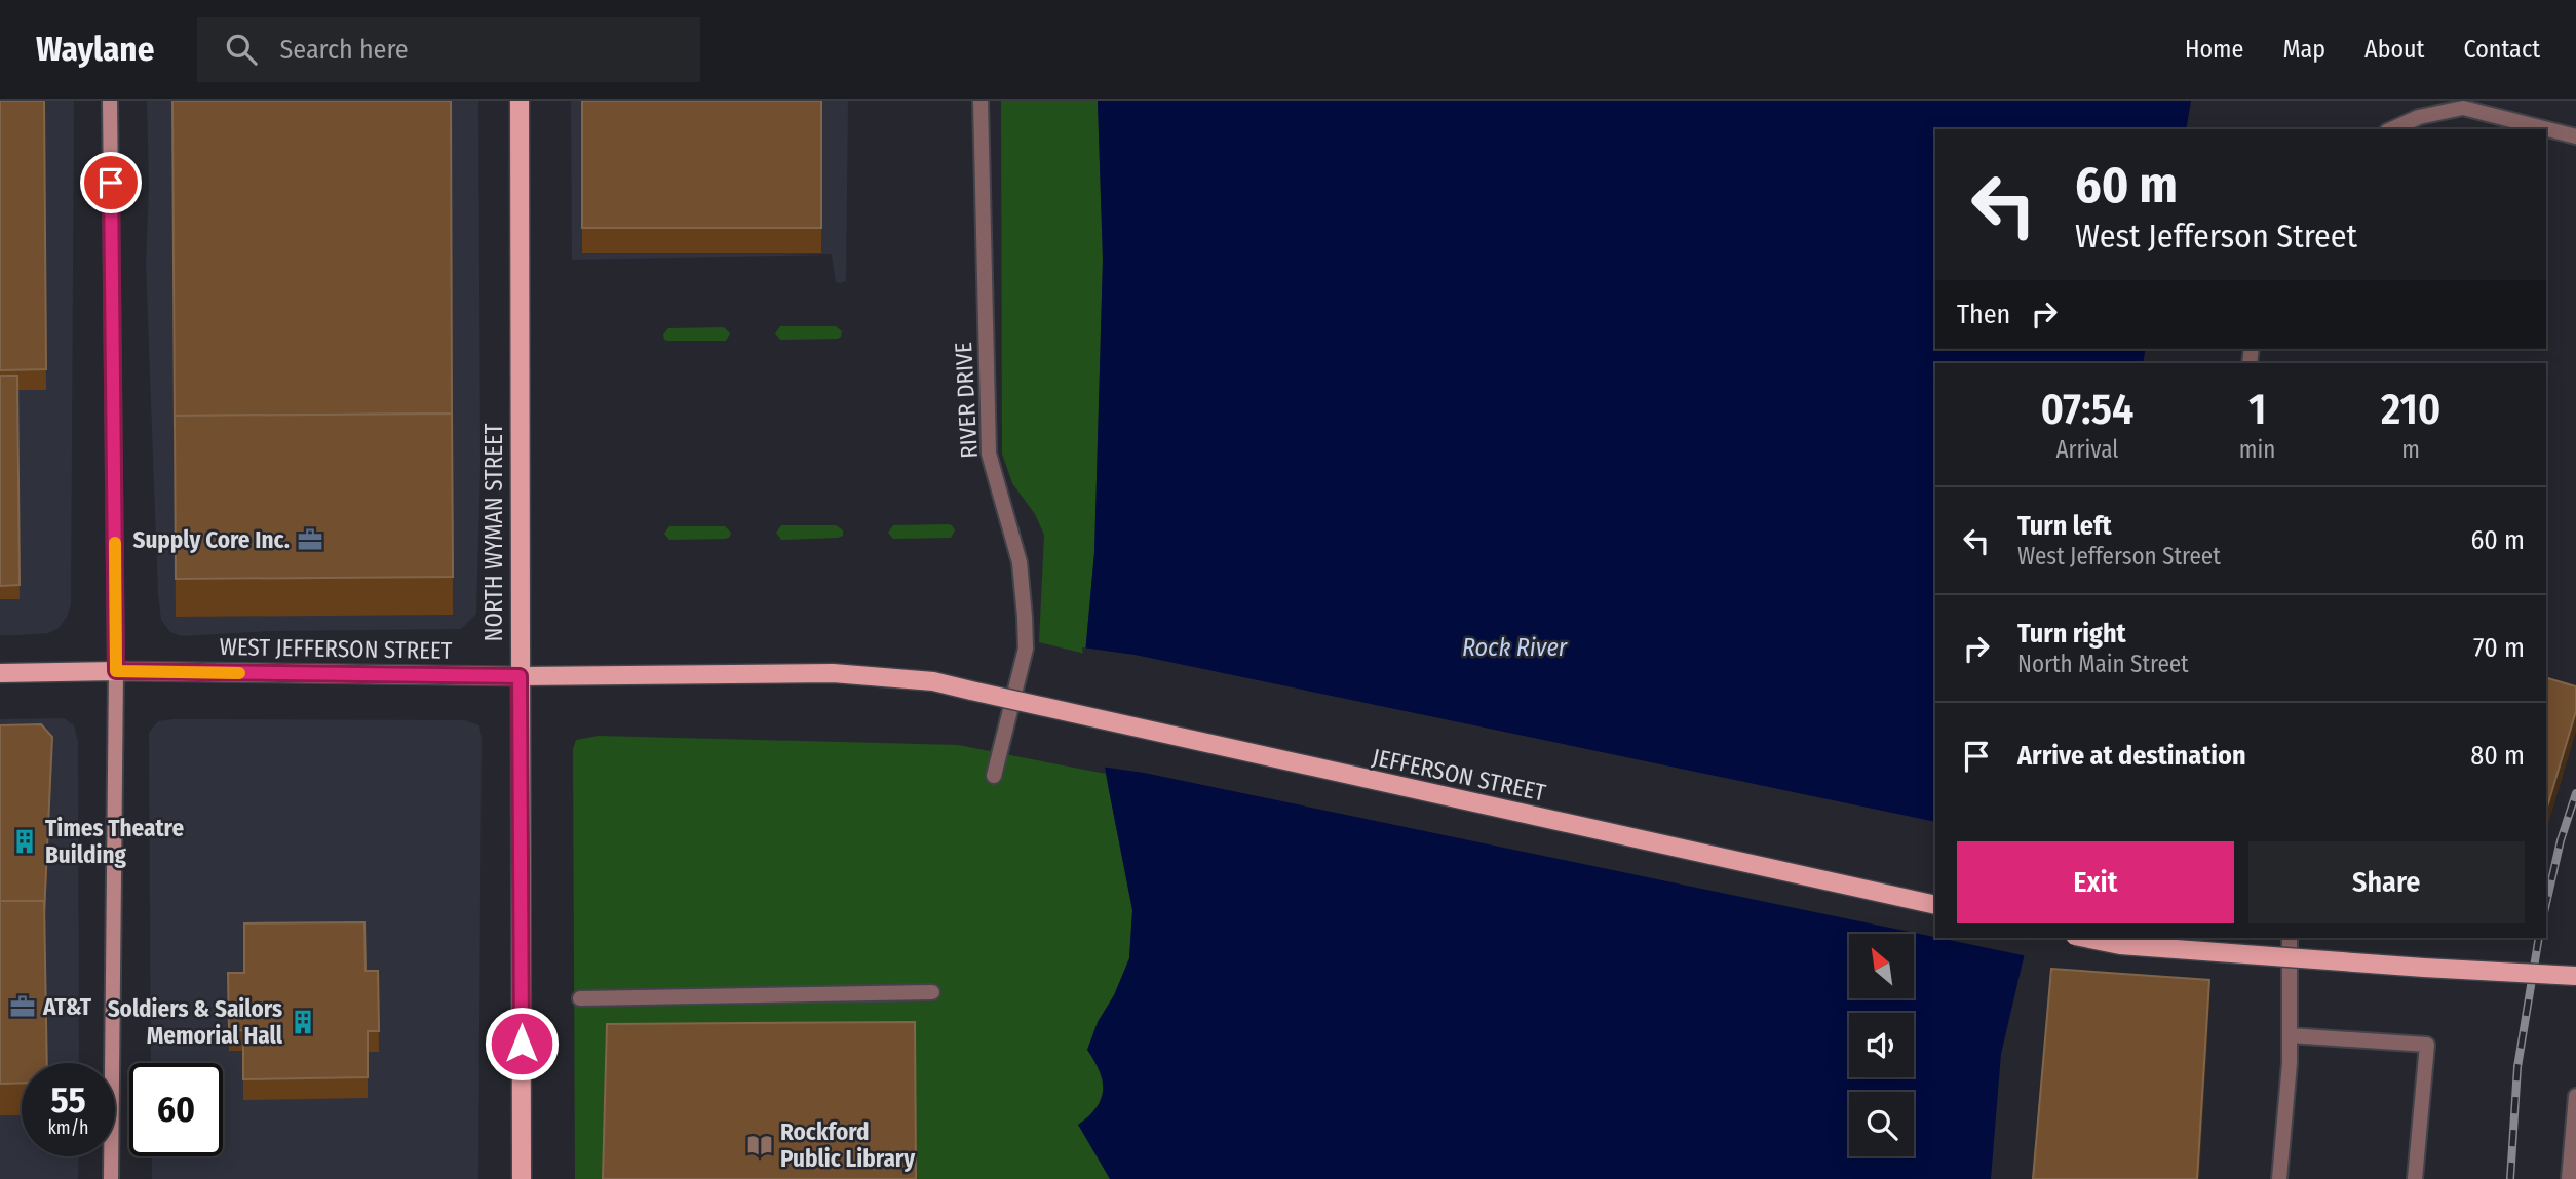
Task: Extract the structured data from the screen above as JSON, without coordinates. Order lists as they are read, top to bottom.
{
  "streets": {
    "main road": ["NORTH WYMAN STREET", "WEST JEFFERSON STREET", "JEFFERSON STREET"],
    "street": ["RIVER DRIVE"]
  },
  "crossings": [
    ["NORTH WYMAN STREET", "WEST JEFFERSON STREET"],
    ["WEST JEFFERSON STREET", "JEFFERSON STREET"]
  ],
  "water": ["Rock River"],
  "places": {
    "office": ["Supply Core Inc.", "AT&T"],
    "building": ["Times Theatre Building", "Soldiers & Sailors Memorial Hall"],
    "library": ["Rockford Public Library"]
  },
  "north": "top left",
  "page": {
    "header": "Waylane",
    "search": "Search here",
    "nav": [
      "Home",
      "Map",
      "About",
      "Contact"
    ],
    "turn": ["60 m", "West Jefferson Street"],
    "then": "Then",
    "eta": [
      "07:54",
      "Arrival",
      "1",
      "min",
      "210",
      "m"
    ],
    "list": [
      {
        "name": "Turn left",
        "note": "West Jefferson Street",
        "value": "60 m"
      },
      {
        "name": "Turn right",
        "note": "North Main Street",
        "value": "70 m"
      },
      {
        "name": "Arrive at destination",
        "value": "80 m"
      }
    ],
    "buttons": ["Exit", "Share"],
    "speed": "55 km/h",
    "limit": "60"
  }
}
